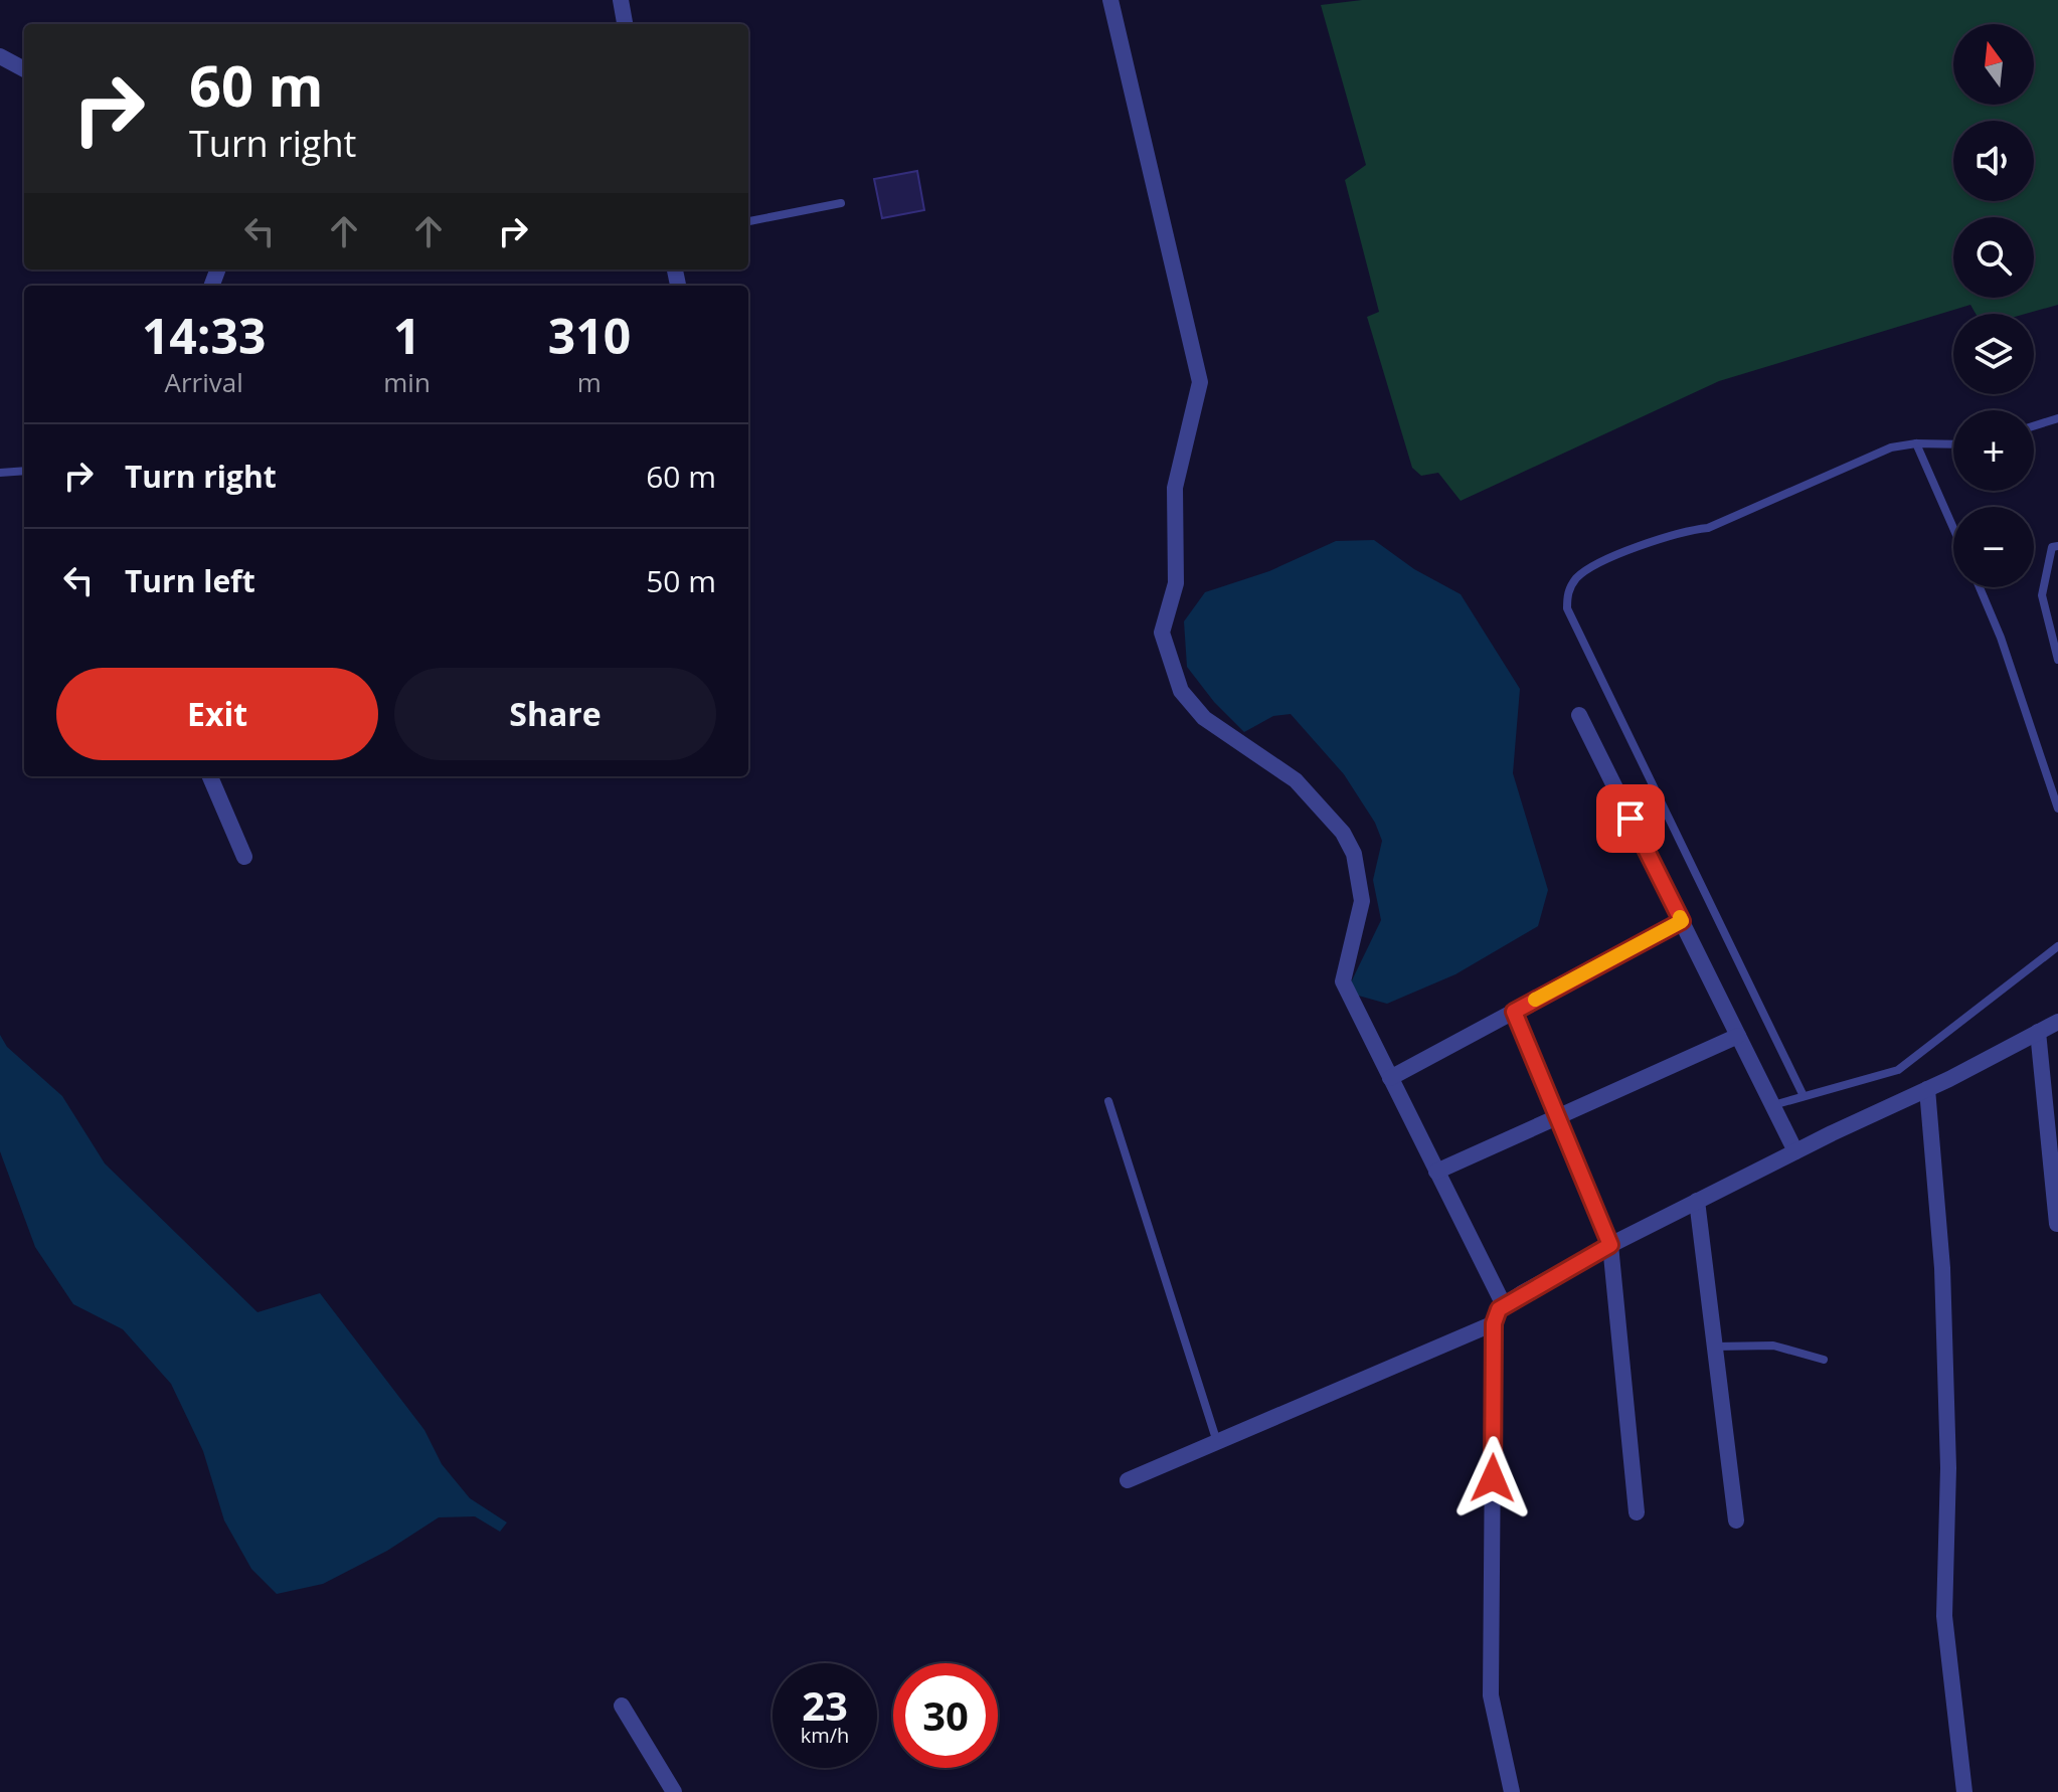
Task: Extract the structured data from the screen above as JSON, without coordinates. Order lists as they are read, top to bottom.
{
  "north": "top",
  "page": {
    "map_buttons": ["+", "−"],
    "turn": ["60 m", "Turn right"],
    "eta": [
      "14:33",
      "Arrival",
      "1",
      "min",
      "310",
      "m"
    ],
    "list": [
      {
        "name": "Turn right",
        "value": "60 m"
      },
      {
        "name": "Turn left",
        "value": "50 m"
      }
    ],
    "buttons": ["Exit", "Share"],
    "speed": "23 km/h",
    "limit": "30"
  }
}
